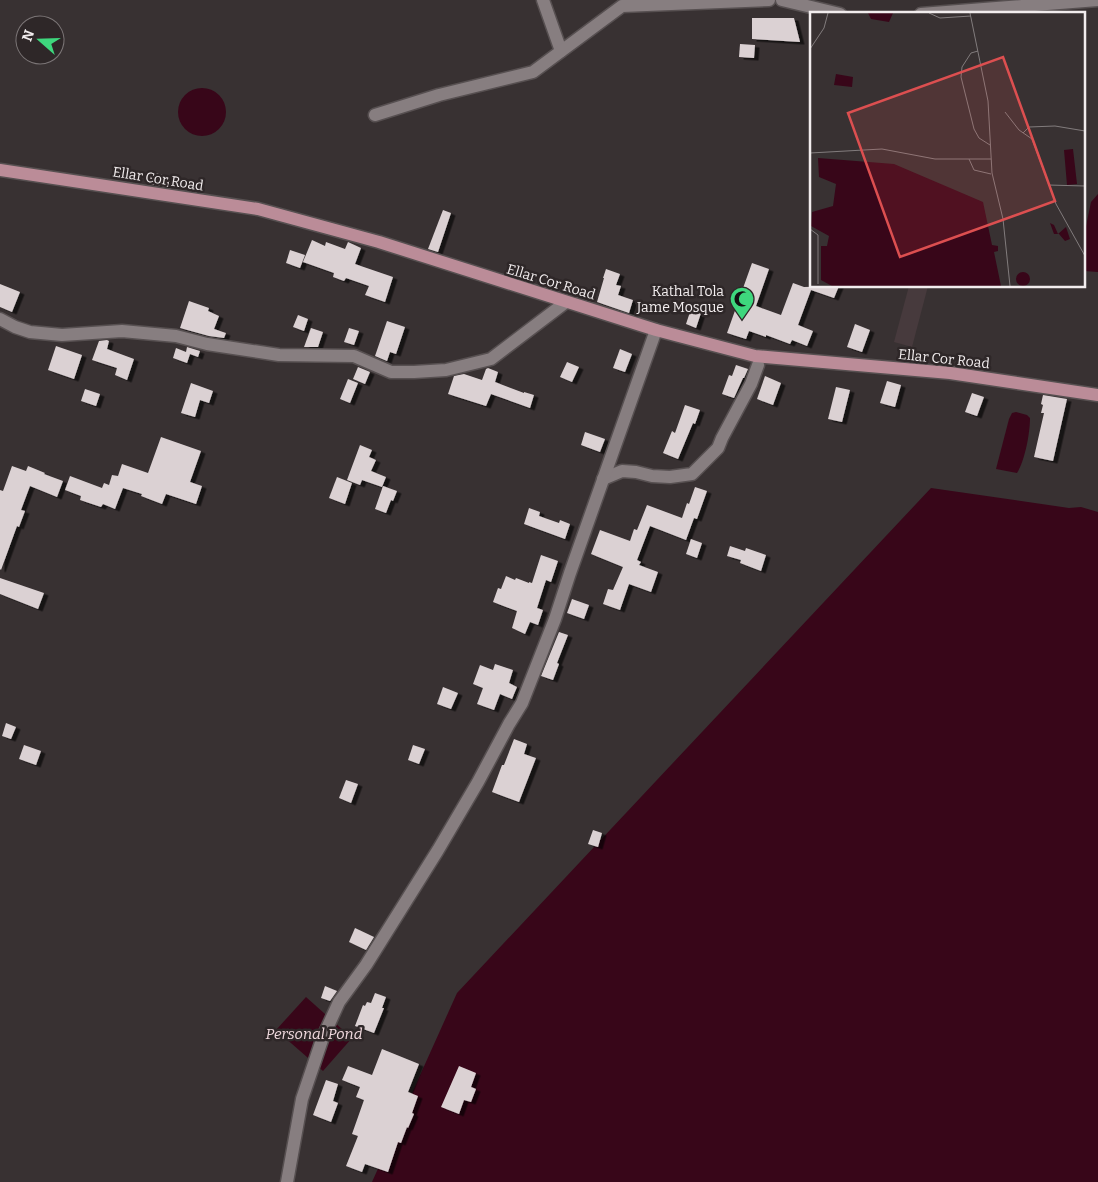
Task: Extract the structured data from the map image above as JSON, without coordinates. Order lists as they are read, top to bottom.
{
  "streets": {
    "main road": ["Ellar Cor Road"]
  },
  "water": ["Personal Pond"],
  "places": {
    "mosque": ["Kathal Tola Jame Mosque"]
  },
  "north": "left"
}
